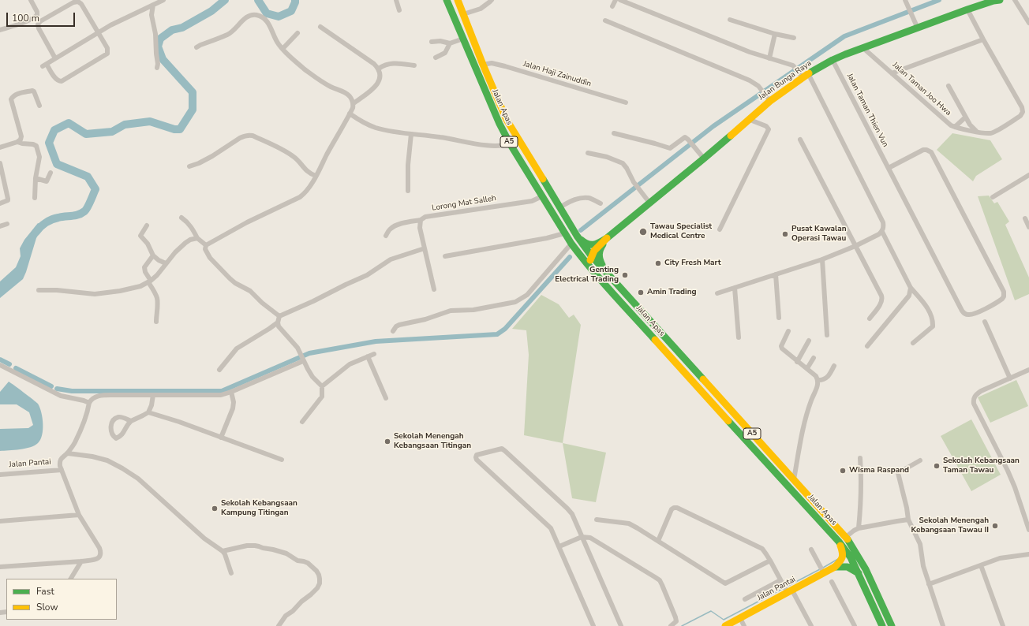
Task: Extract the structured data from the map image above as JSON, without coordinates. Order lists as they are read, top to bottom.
{
  "streets": {
    "main road": [
      "Jalan Bunga Raya",
      "Jalan Apas",
      "A5",
      "Jalan Pantai"
    ],
    "street": [
      "Jalan Haji Zainuddin",
      "Jalan Taman Joo Hwa",
      "Jalan Taman Thien Vun",
      "Lorong Mat Salleh"
    ]
  },
  "crossings": [
    ["Jalan Haji Zainuddin", "Jalan Apas"],
    ["Jalan Bunga Raya", "Jalan Taman Joo Hwa"],
    ["Jalan Bunga Raya", "Jalan Taman Thien Vun"],
    ["Jalan Apas", "Lorong Mat Salleh"]
  ],
  "places": [
    "Tawau Specialist Medical Centre",
    "Pusat Kawalan Operasi Tawau",
    "City Fresh Mart",
    "Genting Electrical Trading",
    "Amin Trading",
    "Sekolah Menengah Kebangsaan Titingan",
    "Sekolah Kebangsaan Taman Tawau",
    "Wisma Raspand",
    "Sekolah Kebangsaan Kampung Titingan",
    "Sekolah Menengah Kebangsaan Tawau II"
  ],
  "legend": ["Fast", "Slow"],
  "scale_bar": "100 m"
}
